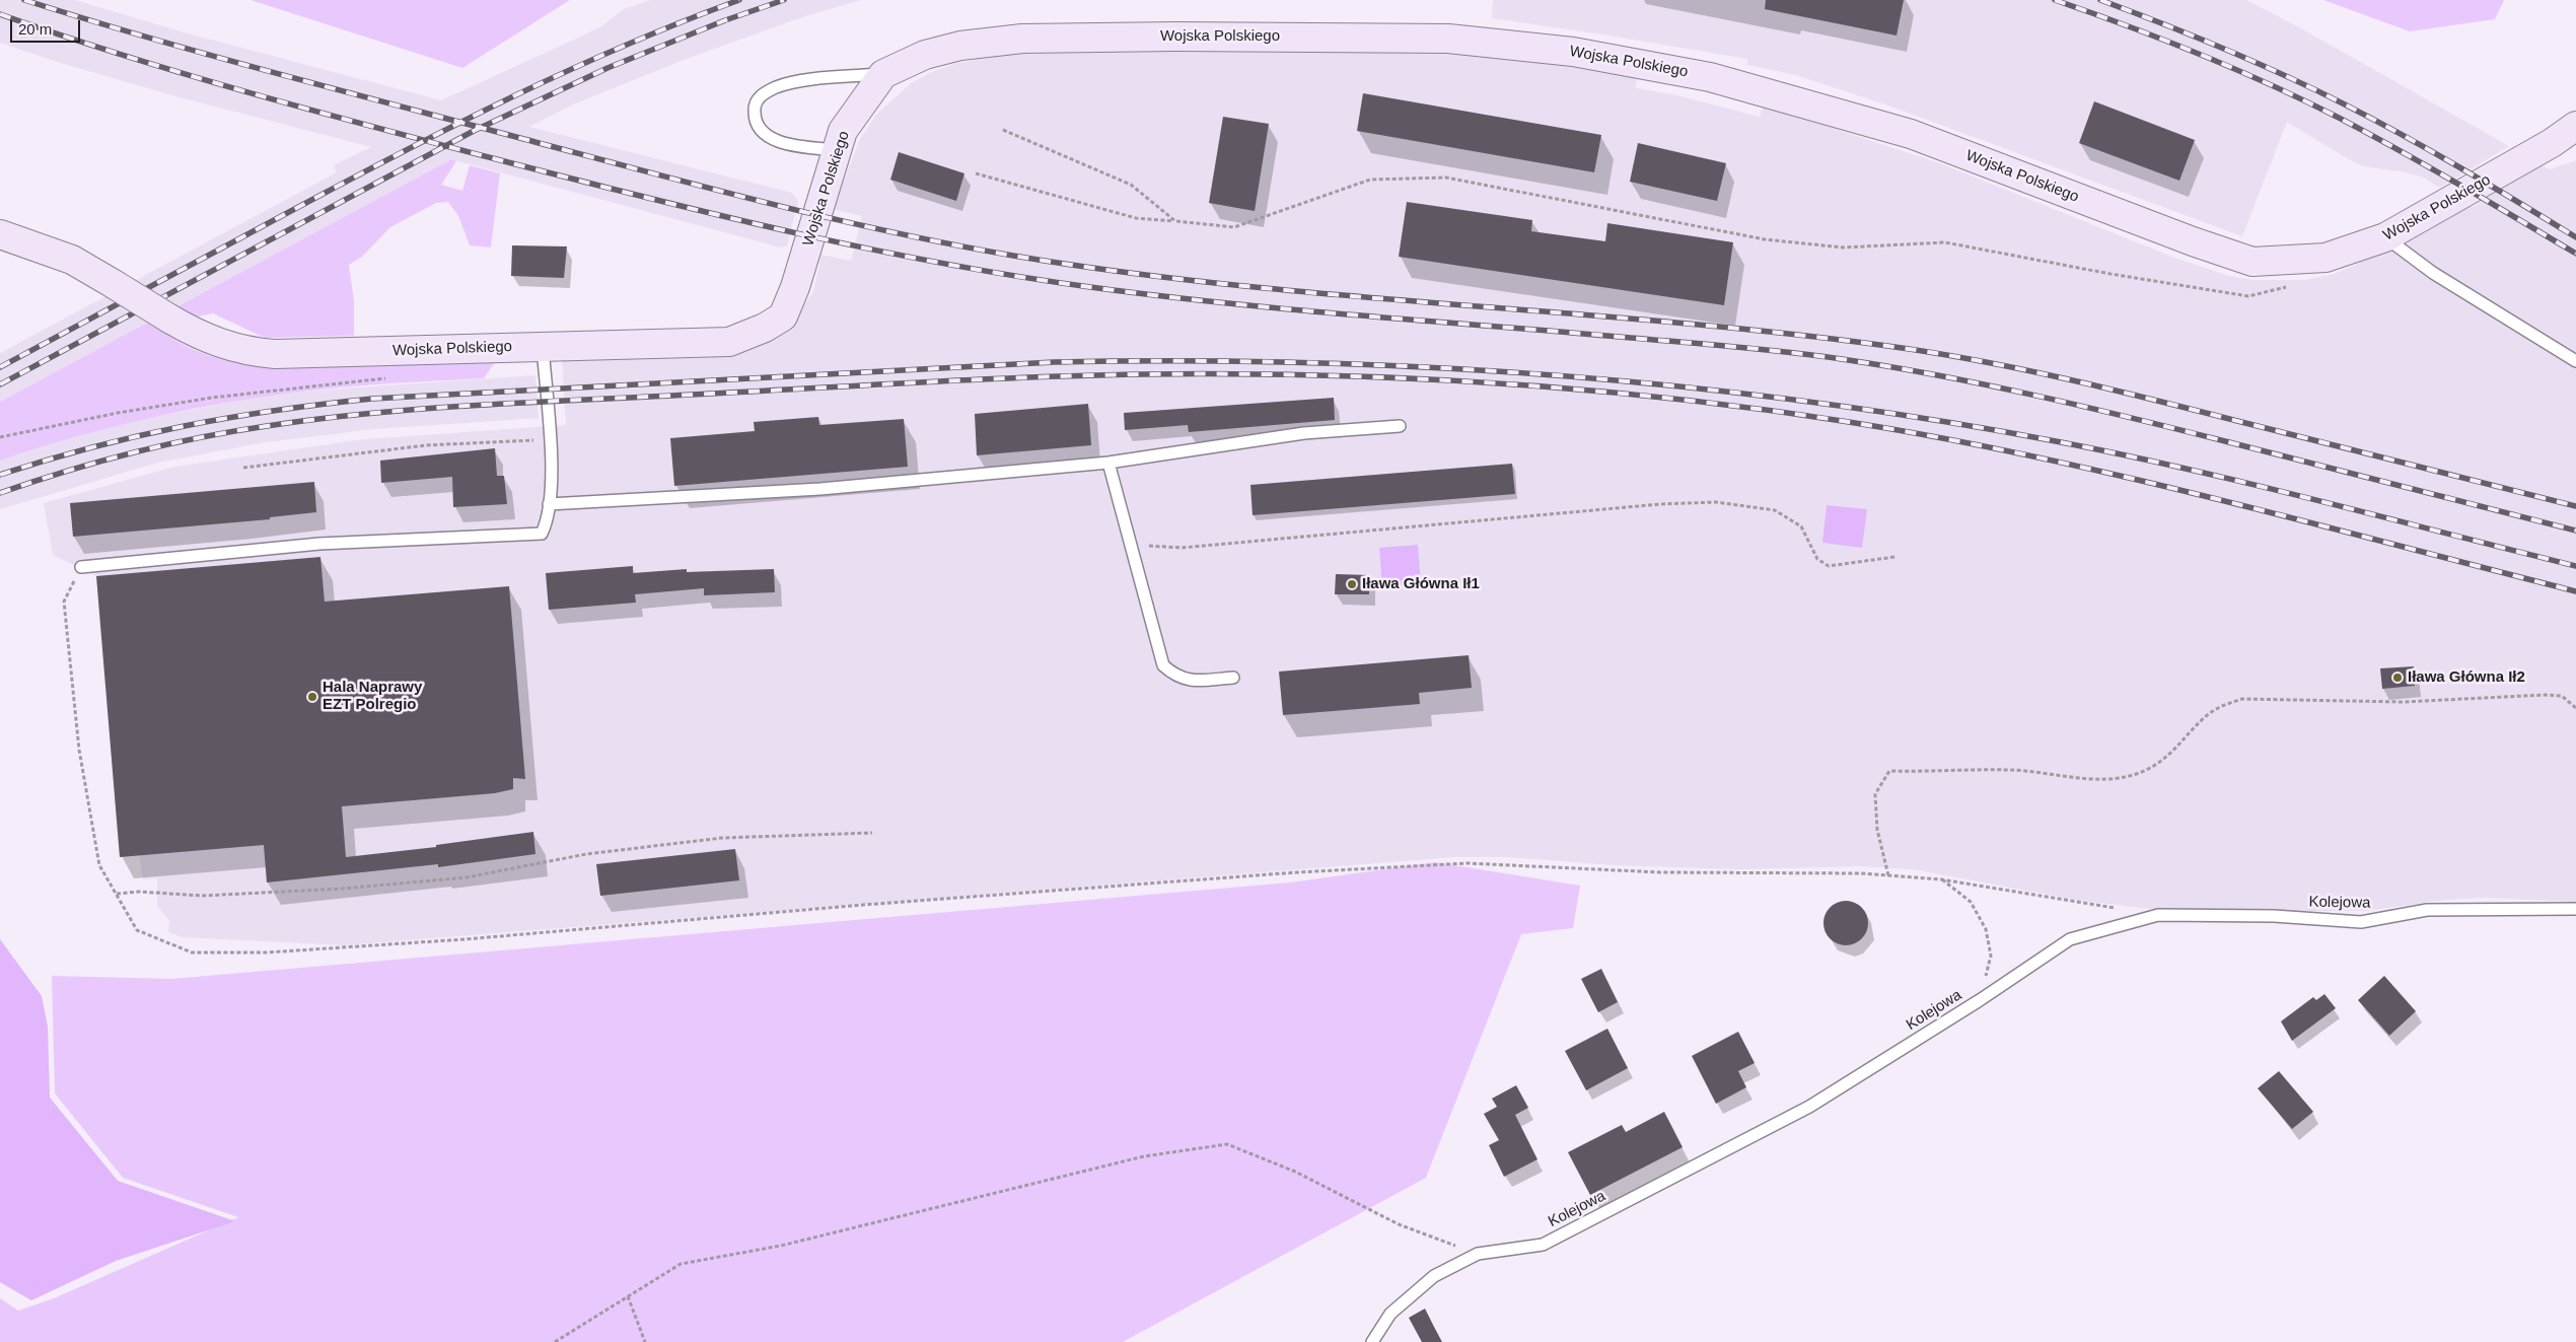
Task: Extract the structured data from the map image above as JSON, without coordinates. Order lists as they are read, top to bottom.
{
  "streets": {
    "street": ["Wojska Polskiego"],
    "lane": ["Kolejowa"]
  },
  "places": ["Iława Główna Ił1", "Iława Główna Ił2", "Hala Naprawy EZT Polregio"],
  "scale_bar": "20 m"
}
